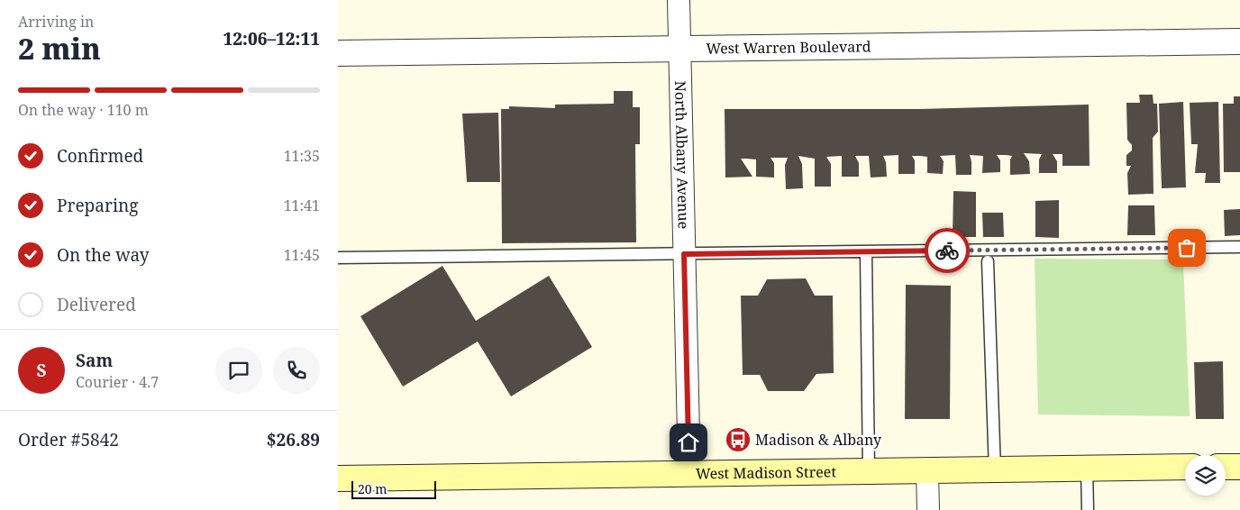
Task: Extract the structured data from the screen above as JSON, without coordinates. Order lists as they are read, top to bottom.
{
  "streets": {
    "main road": ["West Madison Street"],
    "street": ["West Warren Boulevard", "North Albany Avenue"]
  },
  "crossings": [
    ["West Warren Boulevard", "North Albany Avenue"],
    ["North Albany Avenue", "West Madison Street"]
  ],
  "places": {
    "bus stop": ["Madison & Albany"]
  },
  "scale_bar": "20 m",
  "page": {
    "heading": ["2 min", "Arriving in", "12:06–12:11"],
    "panel": [
      "Sam",
      "Courier · 4.7",
      "Order #5842",
      "$26.89"
    ],
    "bar": "On the way · 110 m",
    "list": [
      ["Confirmed", "11:35"],
      ["Preparing", "11:41"],
      ["On the way", "11:45"],
      "Delivered"
    ],
    "round": "S",
    "scale": "20 m"
  }
}
